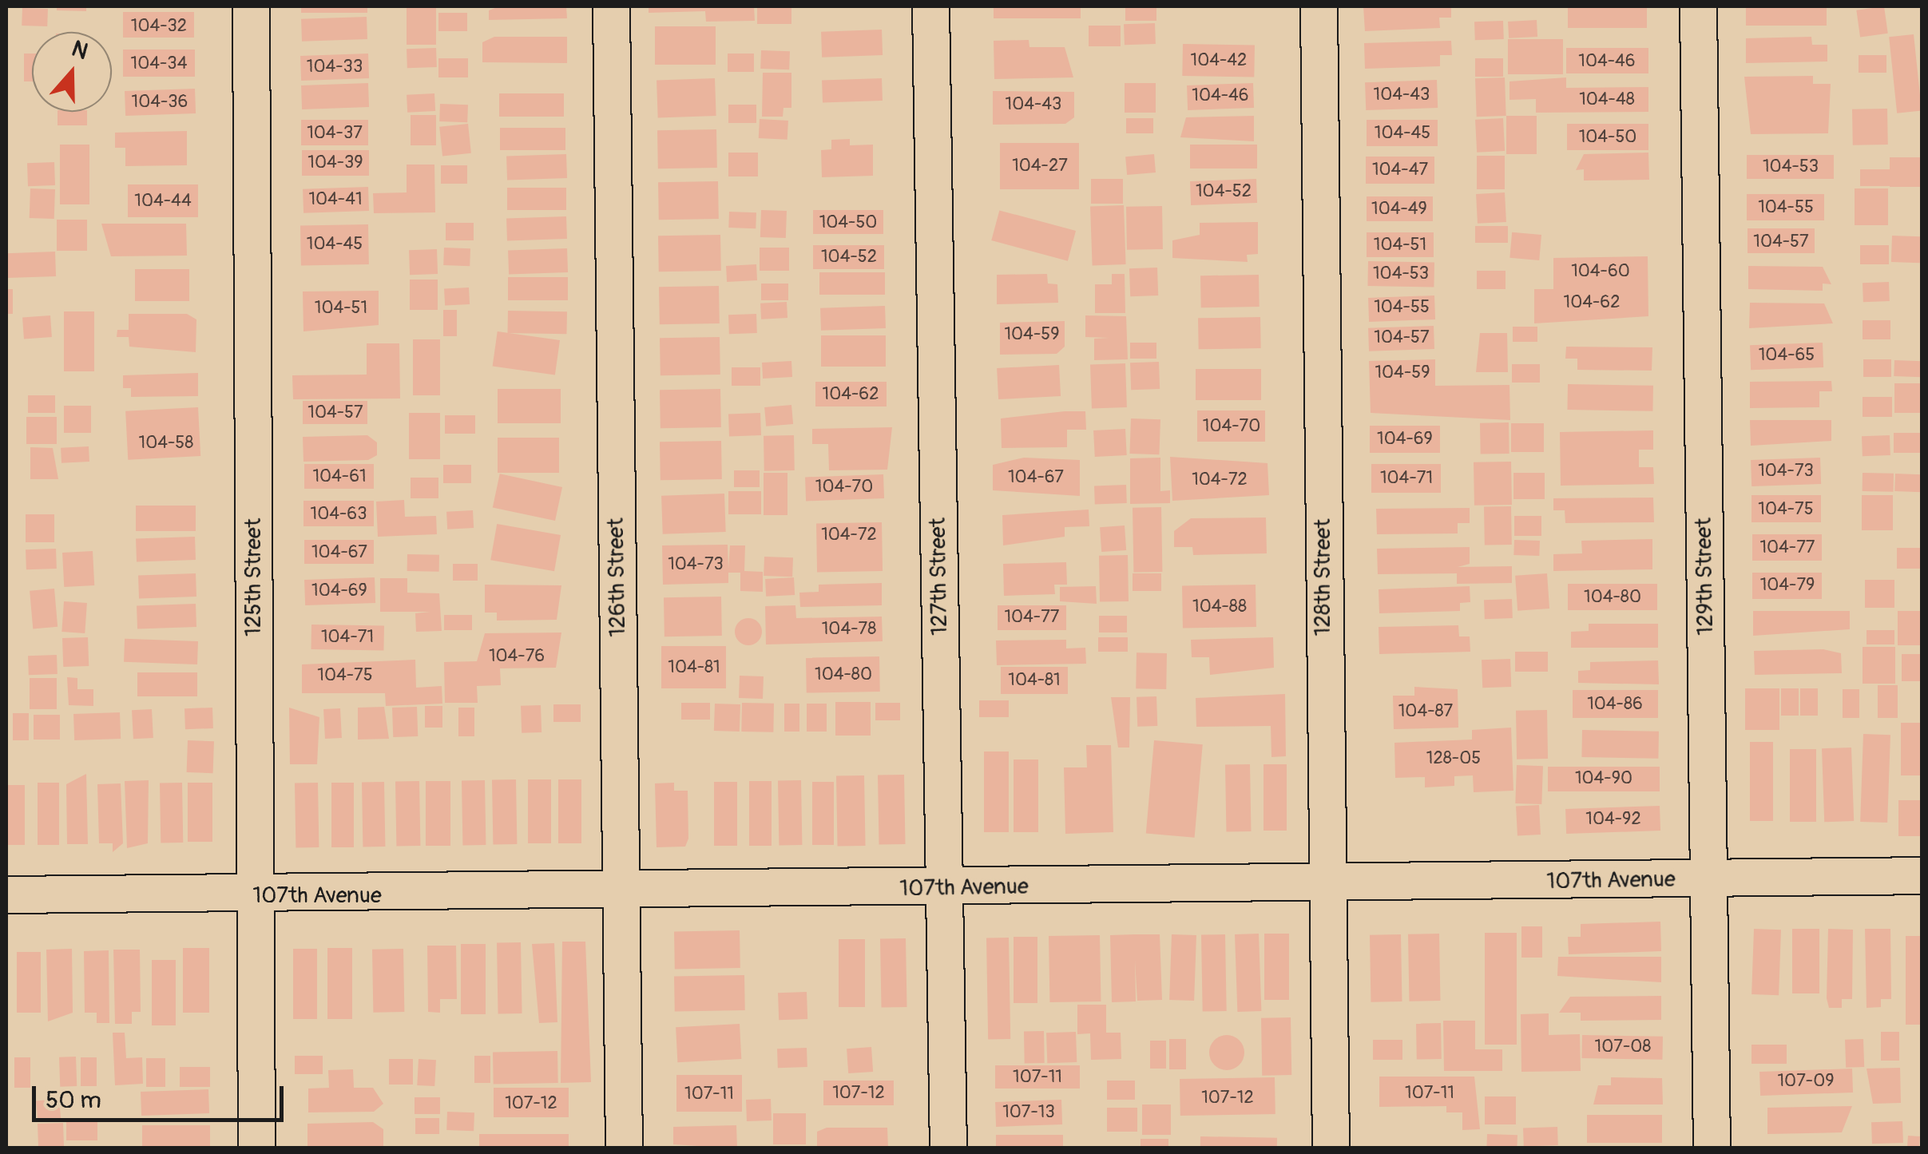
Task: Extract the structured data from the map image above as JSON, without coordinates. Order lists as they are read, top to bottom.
{
  "streets": {
    "street": [
      "127th Street",
      "129th Street",
      "125th Street",
      "126th Street",
      "128th Street",
      "107th Avenue"
    ]
  },
  "crossings": [
    ["127th Street", "107th Avenue"],
    ["129th Street", "107th Avenue"],
    ["125th Street", "107th Avenue"],
    ["126th Street", "107th Avenue"],
    ["128th Street", "107th Avenue"]
  ],
  "house_numbers": [
    "104-32",
    "104-42",
    "104-46",
    "104-34",
    "104-33",
    "104-43",
    "104-46",
    "104-48",
    "104-36",
    "104-43",
    "104-37",
    "104-45",
    "104-50",
    "104-39",
    "104-27",
    "104-53",
    "104-47",
    "104-52",
    "104-41",
    "104-44",
    "104-55",
    "104-49",
    "104-50",
    "104-57",
    "104-45",
    "104-51",
    "104-52",
    "104-60",
    "104-53",
    "104-62",
    "104-55",
    "104-51",
    "104-59",
    "104-57",
    "104-65",
    "104-59",
    "104-62",
    "104-57",
    "104-70",
    "104-69",
    "104-58",
    "104-73",
    "104-61",
    "104-67",
    "104-71",
    "104-72",
    "104-70",
    "104-75",
    "104-63",
    "104-72",
    "104-77",
    "104-67",
    "104-73",
    "104-79",
    "104-69",
    "104-80",
    "104-88",
    "104-77",
    "104-78",
    "104-71",
    "104-76",
    "104-81",
    "104-80",
    "104-75",
    "104-81",
    "104-86",
    "104-87",
    "128-05",
    "104-90",
    "104-92",
    "107-08",
    "107-11",
    "107-09",
    "107-12",
    "107-11",
    "107-11",
    "107-12",
    "107-12",
    "107-13"
  ],
  "scale_bar": "50 m",
  "north": "top"
}
